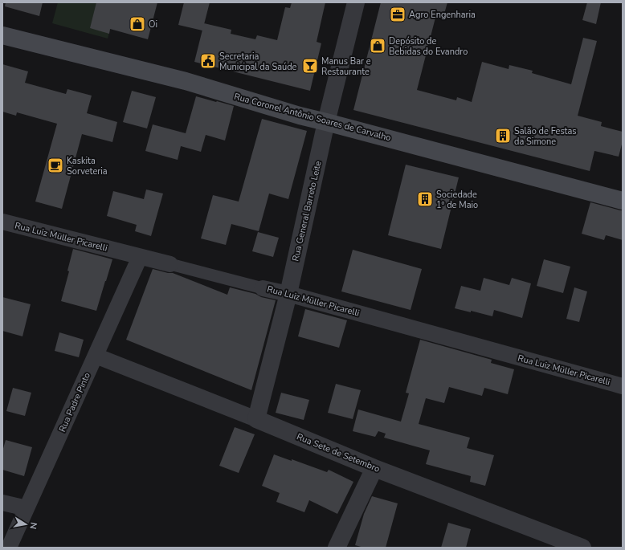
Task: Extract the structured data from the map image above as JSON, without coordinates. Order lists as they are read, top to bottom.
{
  "streets": {
    "main road": ["Rua Coronel Antônio Soares de Carvalho"],
    "street": [
      "Rua General Barreto Leite",
      "Rua Luiz Müller Picarelli",
      "Rua Padre Pinto",
      "Rua Sete de Setembro"
    ]
  },
  "crossings": [
    ["Rua Coronel Antônio Soares de Carvalho", "Rua General Barreto Leite"],
    ["Rua General Barreto Leite", "Rua Luiz Müller Picarelli"],
    ["Rua General Barreto Leite", "Rua Sete de Setembro"],
    ["Rua Luiz Müller Picarelli", "Rua Padre Pinto"],
    ["Rua Padre Pinto", "Rua Sete de Setembro"]
  ],
  "places": {
    "office": ["Agro Engenharia"],
    "shop": ["Oi", "Depósito de Bebidas do Evandro"],
    "public building": ["Secretaria Municipal da Saúde"],
    "bar": ["Manus Bar e Restaurante"],
    "building": ["Salão de Festas da Simone", "Sociedade 1º de Maio"],
    "cafe": ["Kaskita Sorveteria"]
  },
  "north": "right"
}
